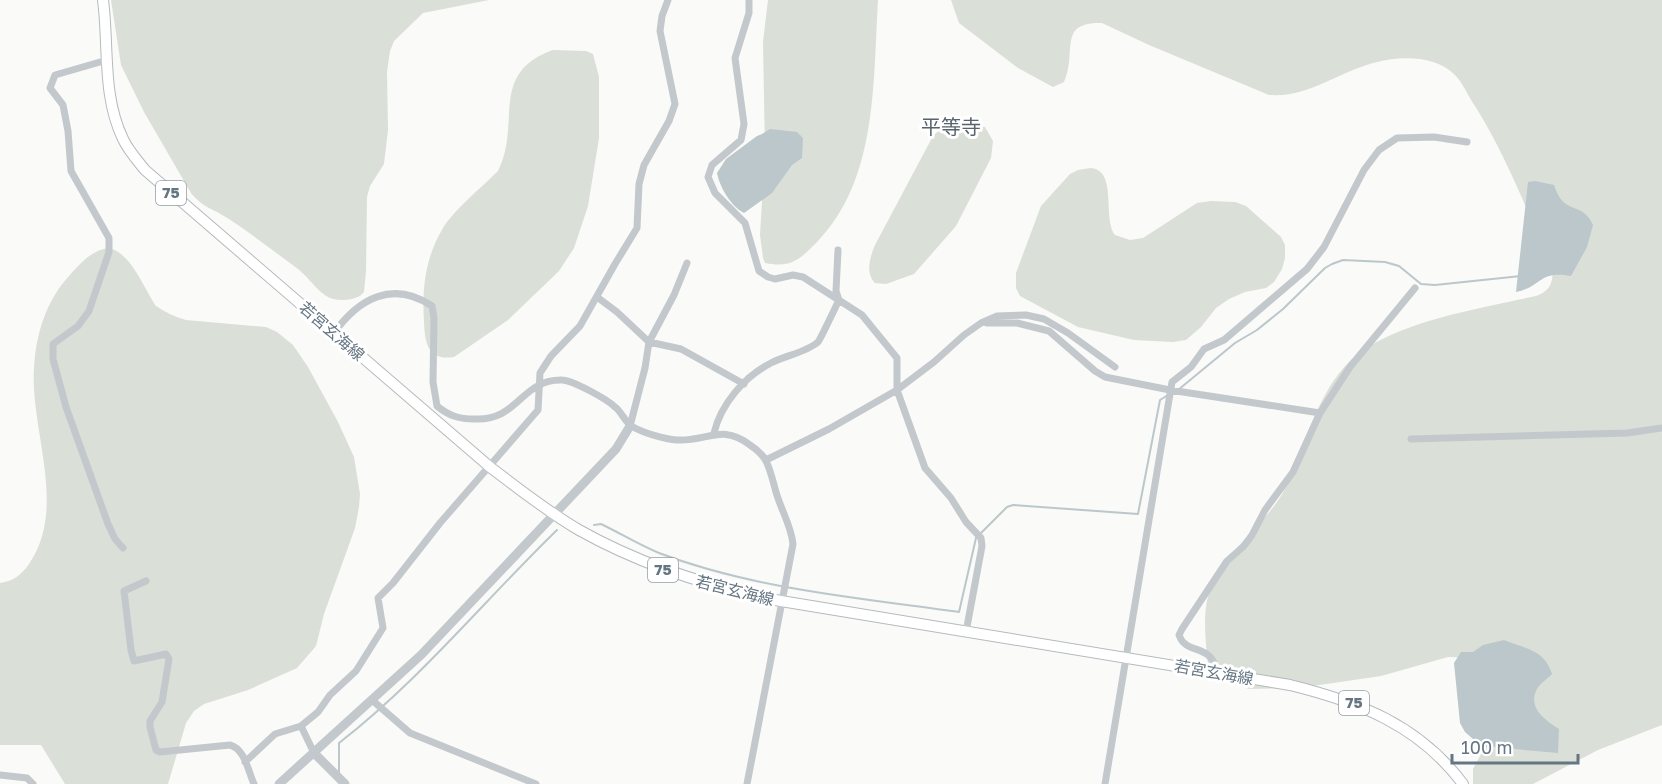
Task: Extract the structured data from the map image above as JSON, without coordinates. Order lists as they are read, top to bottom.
{
  "streets": {
    "main road": ["75", "若宮玄海線"]
  },
  "districts": ["平等寺"],
  "scale_bar": "100 m"
}
